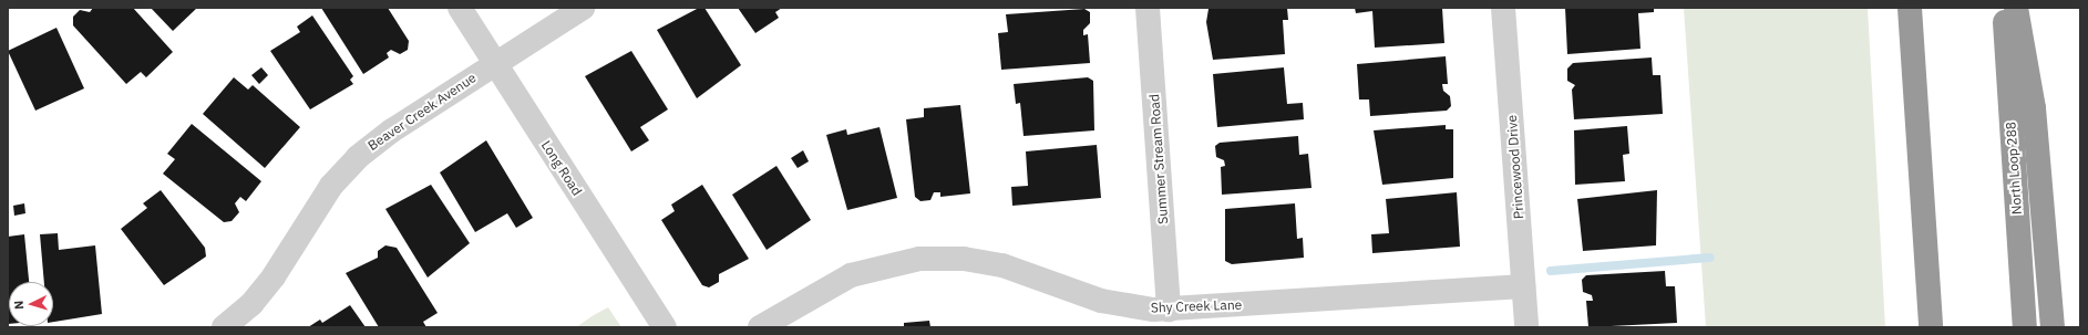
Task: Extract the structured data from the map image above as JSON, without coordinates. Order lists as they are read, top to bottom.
{
  "streets": {
    "highway": ["North Loop 288"],
    "street": [
      "Beaver Creek Avenue",
      "Summer Stream Road",
      "Princewood Drive",
      "Long Road",
      "Shy Creek Lane"
    ]
  },
  "crossings": [
    ["Beaver Creek Avenue", "Long Road"],
    ["Summer Stream Road", "Shy Creek Lane"],
    ["Princewood Drive", "Shy Creek Lane"]
  ],
  "north": "left"
}
